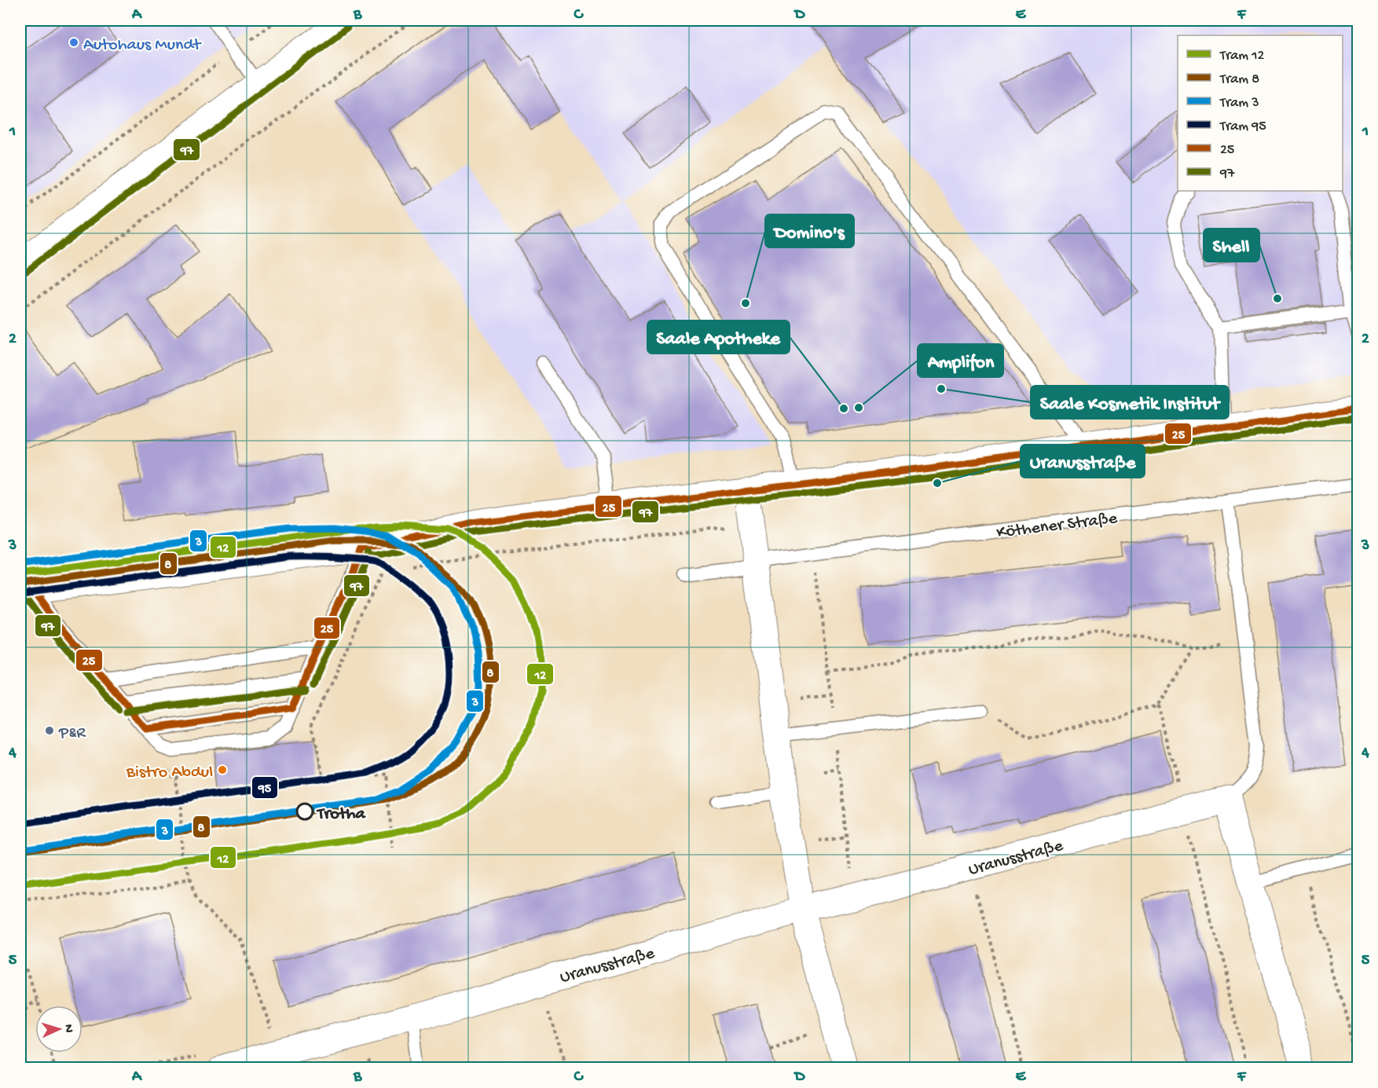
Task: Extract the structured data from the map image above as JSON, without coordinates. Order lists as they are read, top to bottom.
{
  "streets": {
    "street": ["Uranusstraße"],
    "lane": ["Köthener Straße"]
  },
  "crossings": [
    ["Köthener Straße", "Uranusstraße"]
  ],
  "places": [
    "Autohaus Mundt",
    "Shell",
    "Domino's",
    "Saale Kosmetik Institut",
    "Amplifon",
    "Saale Apotheke",
    "Uranusstraße",
    "P&R",
    "Bistro Abdul",
    "Trotha"
  ],
  "lines": [
    "transit line 97",
    "transit line 25",
    "tram line 12",
    "tram line 3",
    "tram line 8",
    "tram line 95"
  ],
  "legend": [
    "Tram 12",
    "Tram 8",
    "Tram 3",
    "Tram 95",
    "25",
    "97"
  ],
  "north": "right",
  "grid": {
    "columns": [
      "A",
      "B",
      "C",
      "D",
      "E",
      "F"
    ],
    "rows": [
      "1",
      "2",
      "3",
      "4",
      "5"
    ]
  }
}
